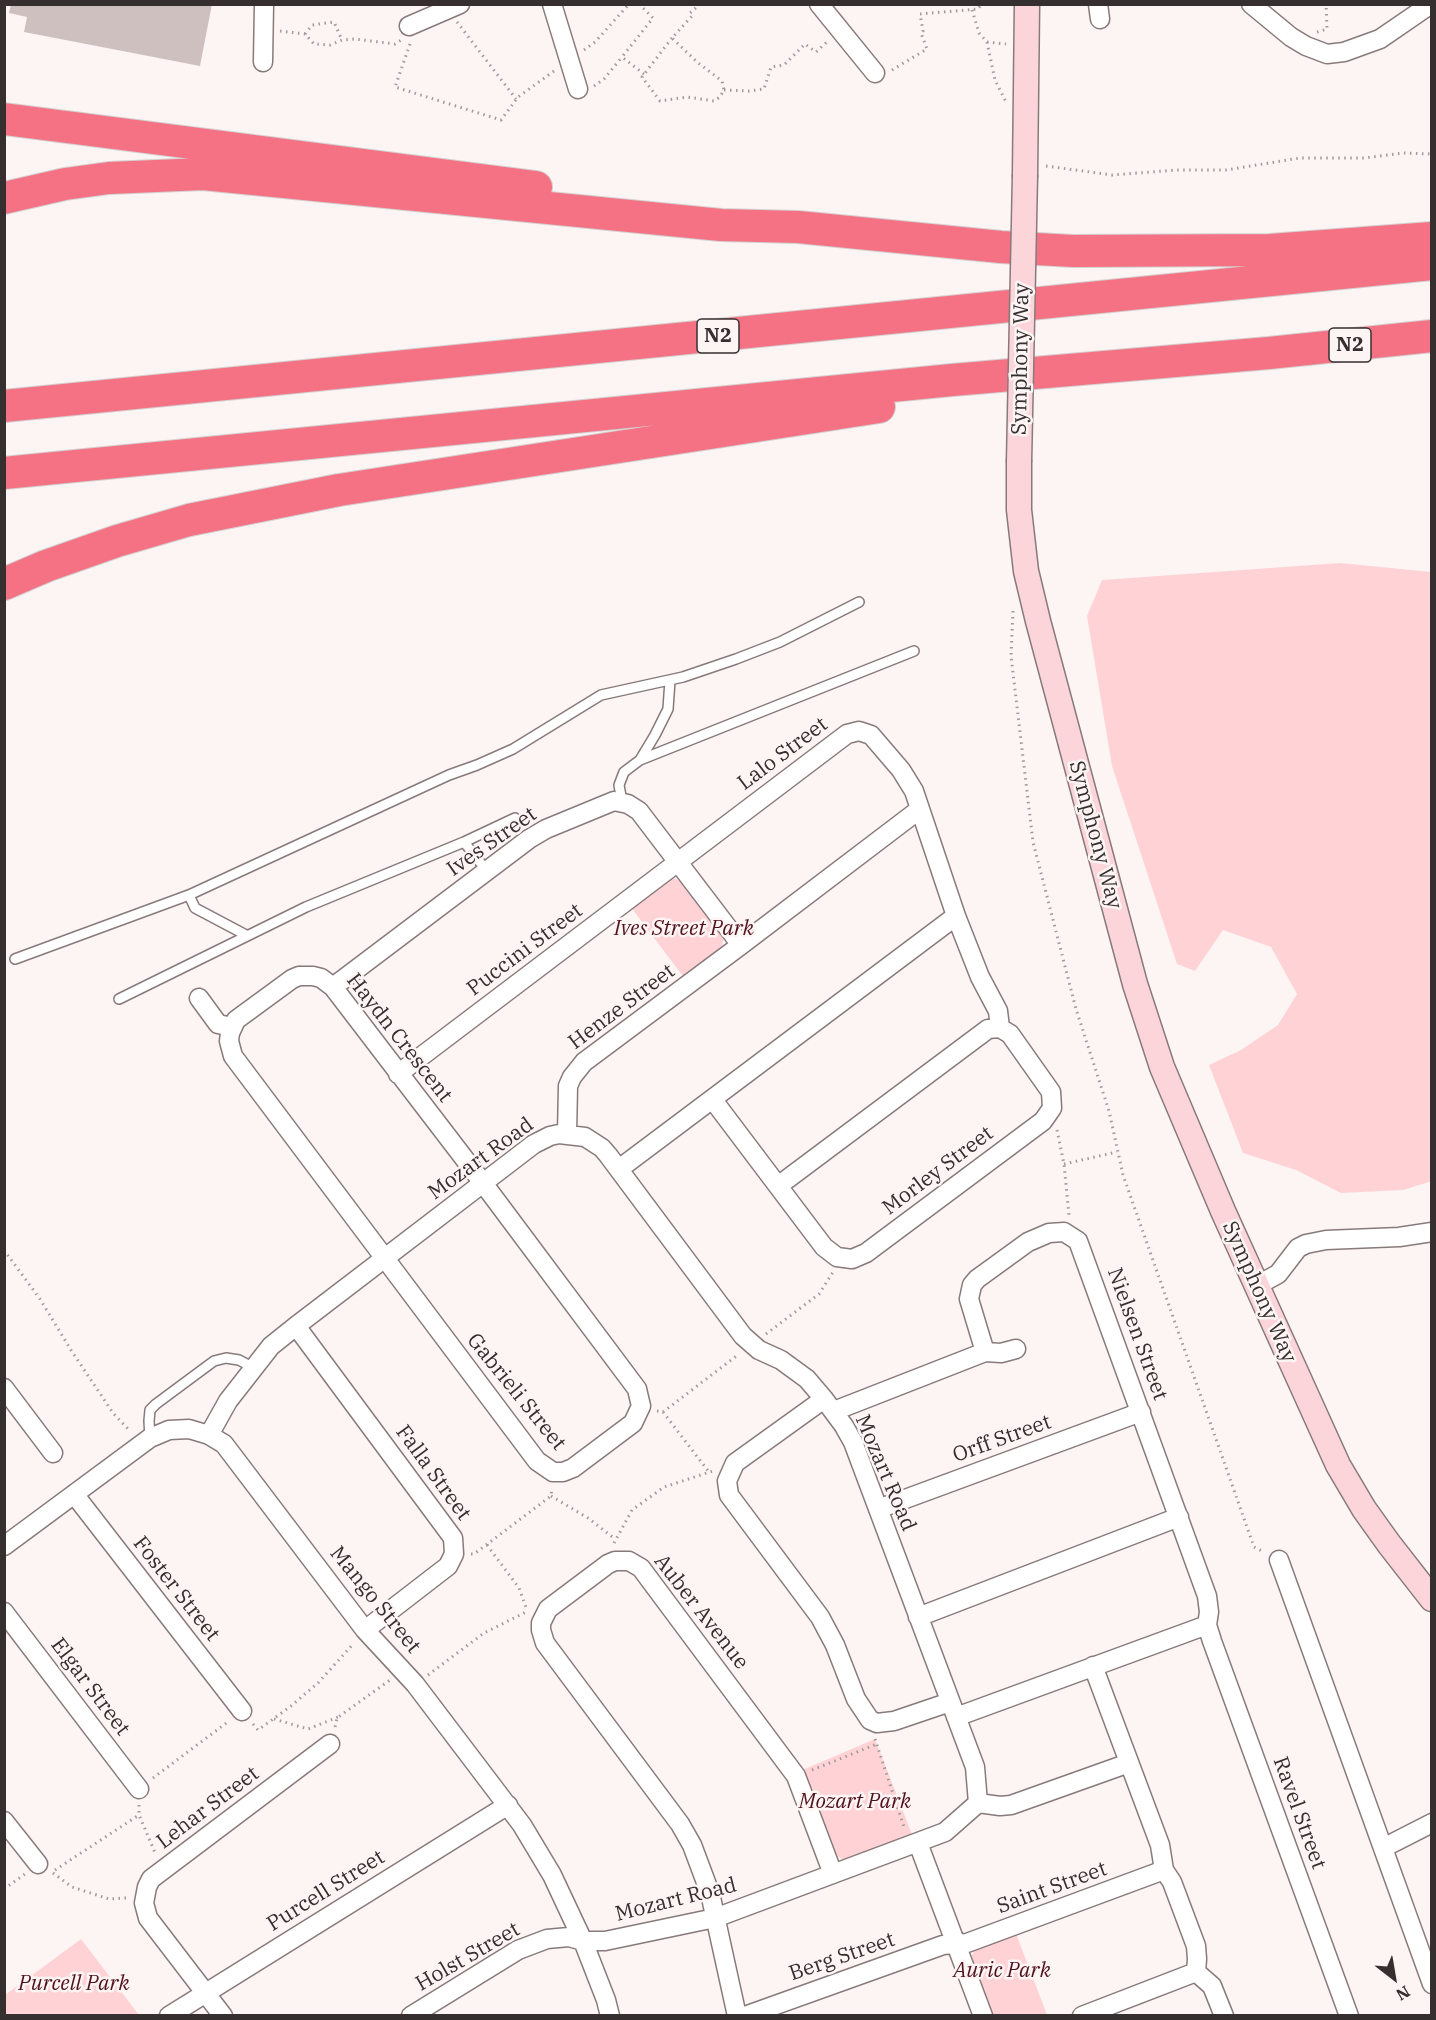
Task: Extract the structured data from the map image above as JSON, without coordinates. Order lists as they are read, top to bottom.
{
  "streets": {
    "highway": ["N2"],
    "main road": ["Symphony Way"],
    "street": [
      "Lalo Street",
      "Ives Street",
      "Puccini Street",
      "Henze Street",
      "Haydn Crescent",
      "Mozart Road",
      "Morley Street",
      "Nielsen Street",
      "Gabrieli Street",
      "Orff Street",
      "Falla Street",
      "Foster Street",
      "Mango Street",
      "Auber Avenue",
      "Elgar Street",
      "Lehar Street",
      "Ravel Street",
      "Saint Street",
      "Purcell Street",
      "Holst Street",
      "Berg Street"
    ]
  },
  "crossings": [
    ["Lalo Street", "Puccini Street"],
    ["Lalo Street", "Henze Street"],
    ["Ives Street", "Haydn Crescent"],
    ["Puccini Street", "Haydn Crescent"],
    ["Henze Street", "Mozart Road"],
    ["Haydn Crescent", "Mozart Road"],
    ["Haydn Crescent", "Gabrieli Street"],
    ["Mozart Road", "Gabrieli Street"],
    ["Mozart Road", "Orff Street"],
    ["Mozart Road", "Falla Street"],
    ["Mozart Road", "Mango Street"],
    ["Mozart Road", "Auber Avenue"],
    ["Mozart Road", "Holst Street"],
    ["Nielsen Street", "Orff Street"],
    ["Nielsen Street", "Ravel Street"],
    ["Falla Street", "Mango Street"],
    ["Foster Street", "Mango Street"],
    ["Mango Street", "Purcell Street"],
    ["Mango Street", "Holst Street"],
    ["Saint Street", "Berg Street"]
  ],
  "parks": [
    "Ives Street Park",
    "Mozart Park",
    "Auric Park",
    "Purcell Park"
  ],
  "north": "bottom right"
}
